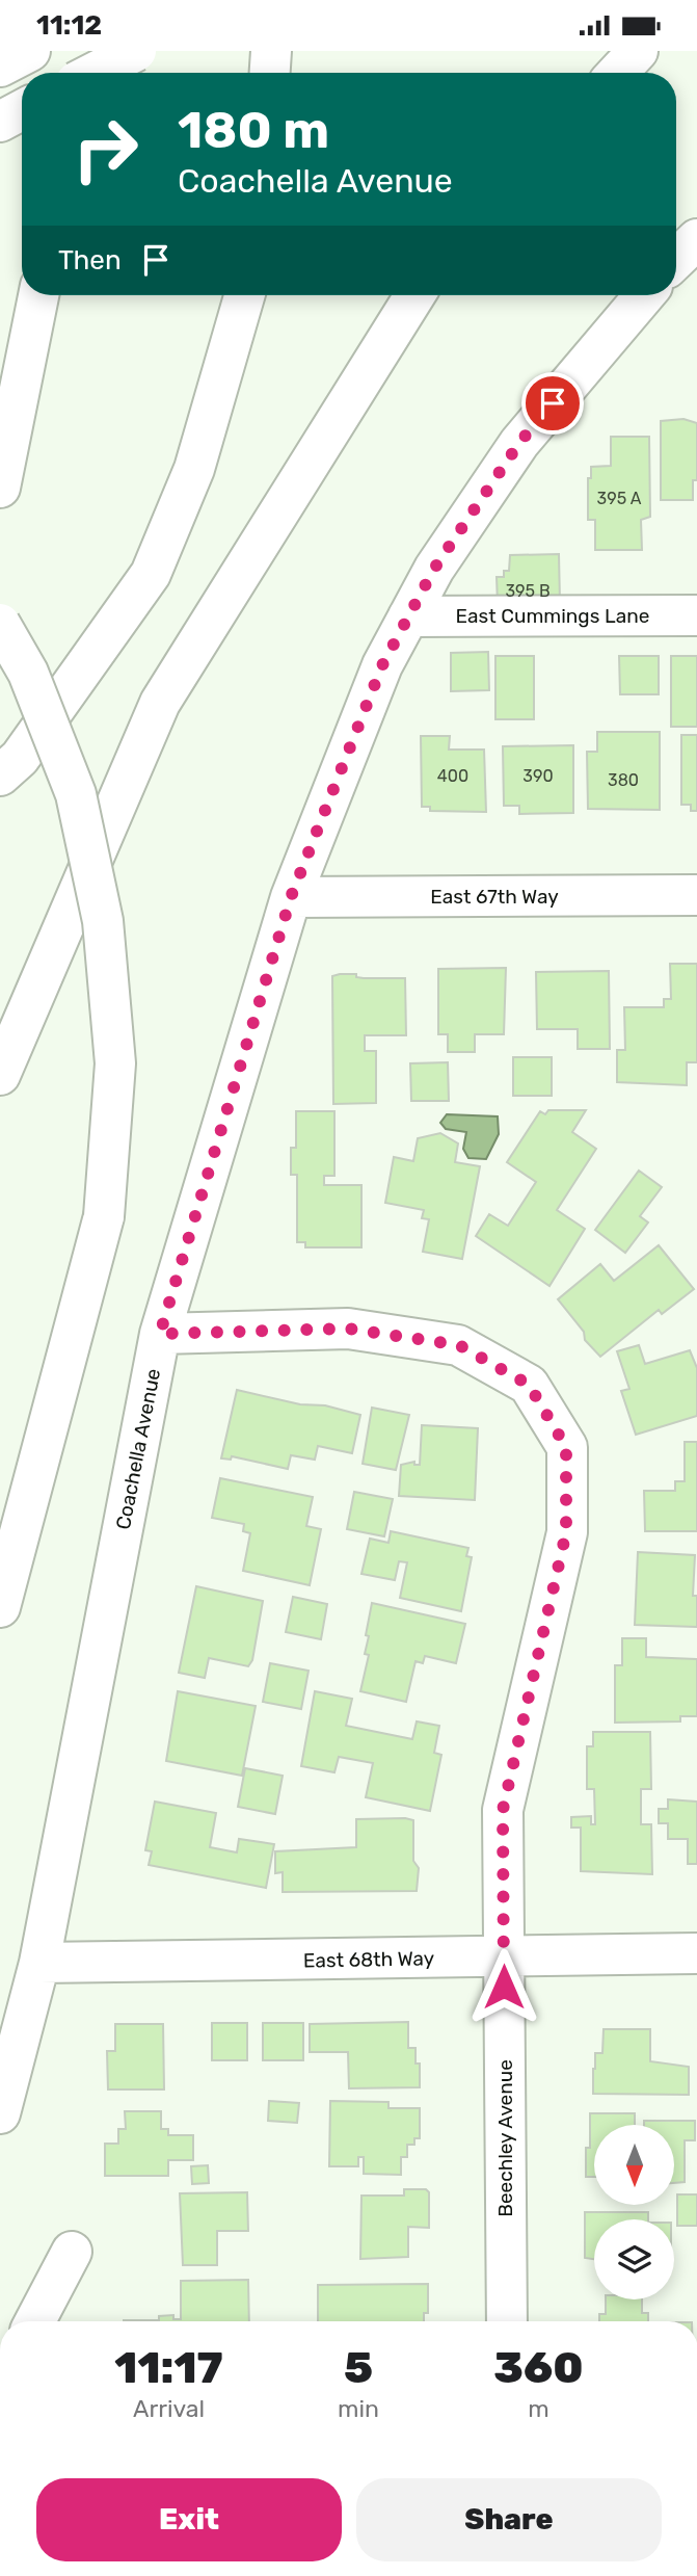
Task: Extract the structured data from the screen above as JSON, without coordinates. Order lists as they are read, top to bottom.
{
  "streets": {
    "main road": [
      "East Cummings Lane",
      "East 67th Way",
      "Coachella Avenue",
      "East 68th Way",
      "Beechley Avenue"
    ]
  },
  "crossings": [
    ["East Cummings Lane", "Coachella Avenue"],
    ["East 67th Way", "Coachella Avenue"],
    ["Coachella Avenue", "East 68th Way"],
    ["Coachella Avenue", "Beechley Avenue"],
    ["East 68th Way", "Beechley Avenue"]
  ],
  "house_numbers": [
    "395 A",
    "395 B",
    "400",
    "390",
    "380"
  ],
  "north": "bottom",
  "page": {
    "status": "11:12",
    "turn": ["180 m", "Coachella Avenue"],
    "then": "Then",
    "eta": [
      "11:17",
      "Arrival",
      "5",
      "min",
      "360",
      "m"
    ],
    "buttons": ["Exit", "Share"]
  }
}
